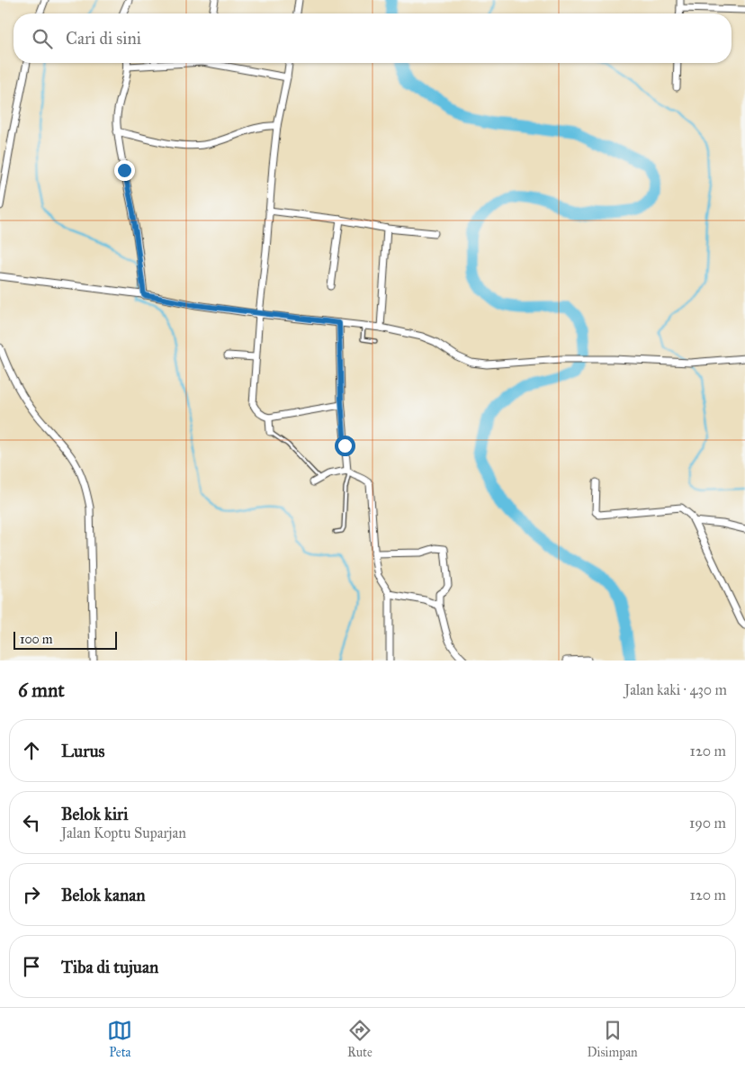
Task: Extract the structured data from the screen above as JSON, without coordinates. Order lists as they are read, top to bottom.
{
  "scale_bar": "100 m",
  "page": {
    "search": "Cari di sini",
    "scale": "100 m",
    "heading": ["6 mnt", "Jalan kaki · 430 m"],
    "list": [
      ["Lurus", "120 m"],
      ["Belok kiri", "Jalan Koptu Suparjan", "190 m"],
      ["Belok kanan", "120 m"],
      "Tiba di tujuan"
    ],
    "nav": ["Peta", "Rute", "Disimpan"]
  }
}
